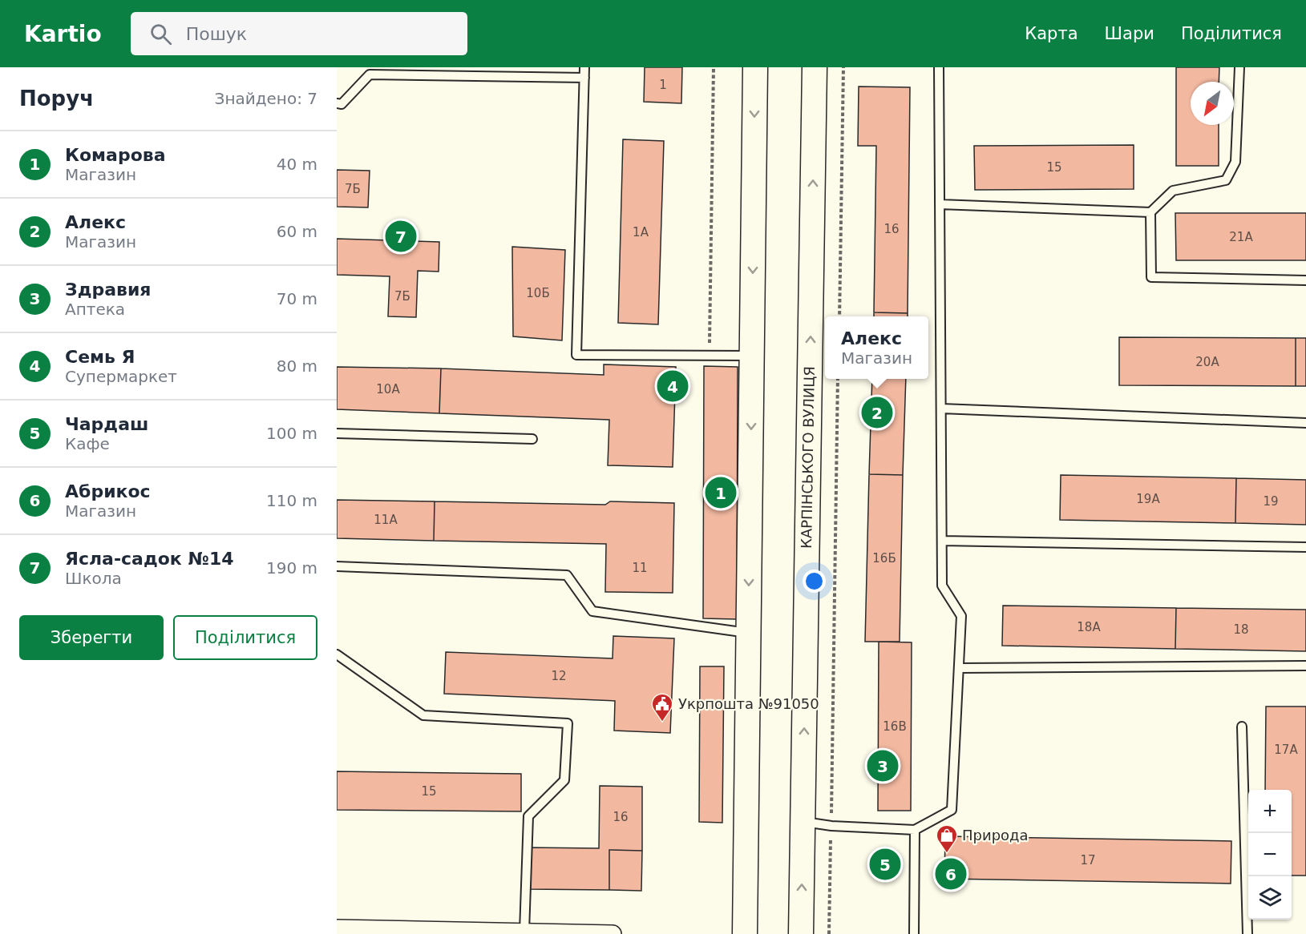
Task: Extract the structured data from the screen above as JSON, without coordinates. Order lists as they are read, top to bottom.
{
  "streets": {
    "street": ["КАРПІНСЬКОГО ВУЛИЦЯ"]
  },
  "places": {
    "public building": ["Укрпошта №91050"],
    "shop": ["Природа"]
  },
  "house_numbers": [
    "1",
    "15",
    "7Б",
    "16",
    "1А",
    "21А",
    "10Б",
    "7Б",
    "20А",
    "10А",
    "19А",
    "19",
    "11А",
    "16Б",
    "11",
    "18А",
    "18",
    "12",
    "16В",
    "17А",
    "15",
    "16",
    "17"
  ],
  "north": "bottom left",
  "page": {
    "header": "Kartio",
    "search": "Пошук",
    "nav": ["Карта", "Шари", "Поділитися"],
    "heading": ["Поруч", "Знайдено: 7"],
    "list": [
      {
        "mark": "1",
        "name": "Комарова",
        "note": "Магазин",
        "value": "40 m"
      },
      {
        "mark": "2",
        "name": "Алекс",
        "note": "Магазин",
        "value": "60 m"
      },
      {
        "mark": "3",
        "name": "Здравия",
        "note": "Аптека",
        "value": "70 m"
      },
      {
        "mark": "4",
        "name": "Семь Я",
        "note": "Супермаркет",
        "value": "80 m"
      },
      {
        "mark": "5",
        "name": "Чардаш",
        "note": "Кафе",
        "value": "100 m"
      },
      {
        "mark": "6",
        "name": "Абрикос",
        "note": "Магазин",
        "value": "110 m"
      },
      {
        "mark": "7",
        "name": "Ясла-садок №14",
        "note": "Школа",
        "value": "190 m"
      }
    ],
    "pins": [
      "7",
      "4",
      "2",
      "1",
      "3",
      "5",
      "6"
    ],
    "popup": ["Алекс", "Магазин"],
    "buttons": ["Зберегти", "Поділитися"],
    "map_buttons": ["+", "−"]
  }
}
